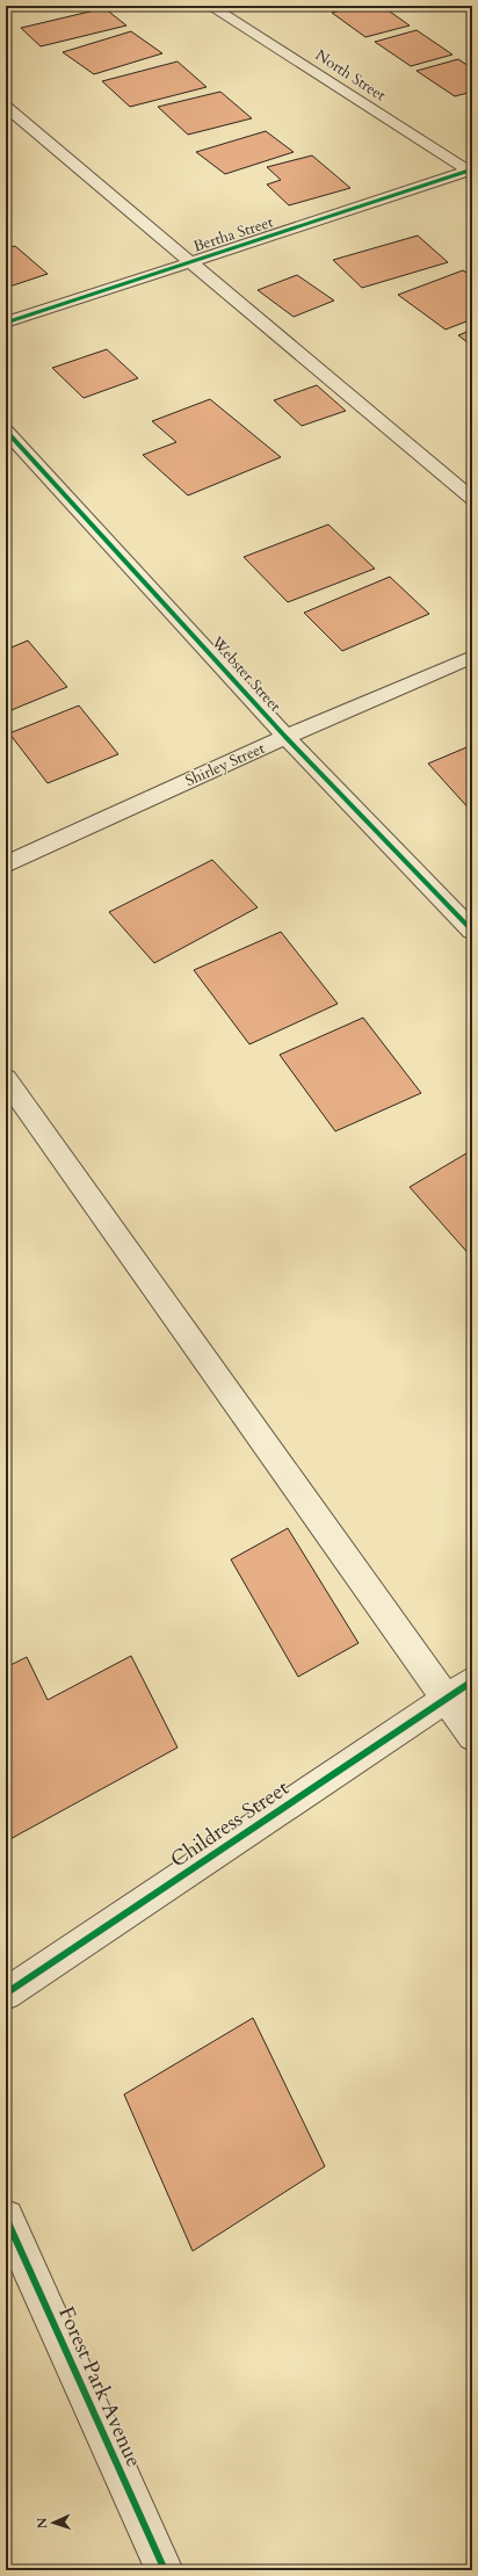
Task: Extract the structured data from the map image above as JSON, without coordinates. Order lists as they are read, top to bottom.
{
  "streets": {
    "street": [
      "North Street",
      "Bertha Street",
      "Webster Street",
      "Shirley Street",
      "Childress Street",
      "Forest Park Avenue"
    ]
  },
  "crossings": [
    ["North Street", "Bertha Street"],
    ["Webster Street", "Shirley Street"]
  ],
  "north": "left"
}
